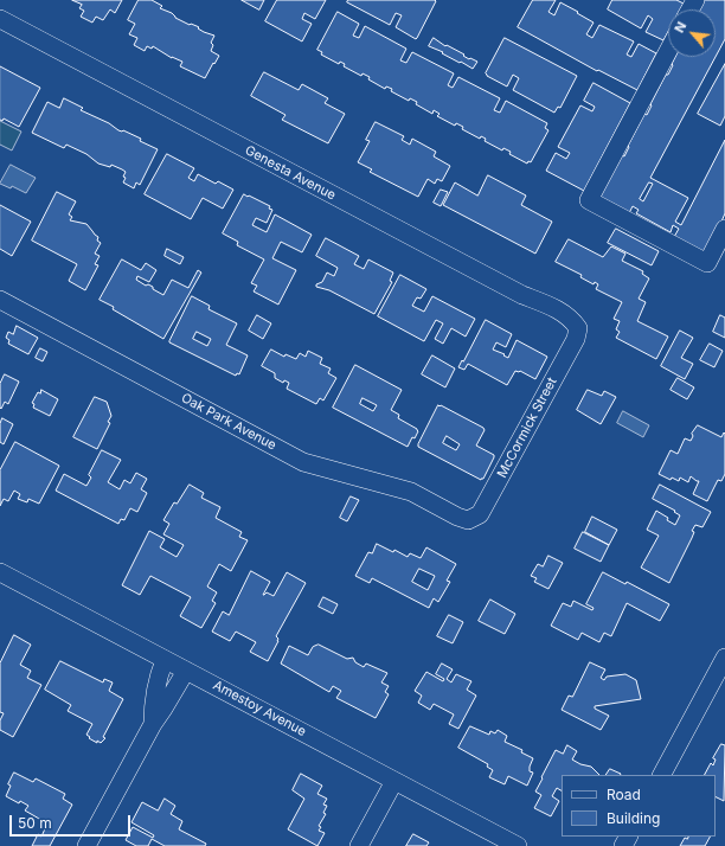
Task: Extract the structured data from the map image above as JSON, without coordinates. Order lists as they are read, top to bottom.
{
  "streets": {
    "street": [
      "Genesta Avenue",
      "Oak Park Avenue",
      "McCormick Street",
      "Amestoy Avenue"
    ]
  },
  "crossings": [
    ["Genesta Avenue", "McCormick Street"],
    ["Oak Park Avenue", "McCormick Street"]
  ],
  "legend": ["Road", "Building"],
  "scale_bar": "50 m",
  "north": "top left"
}
